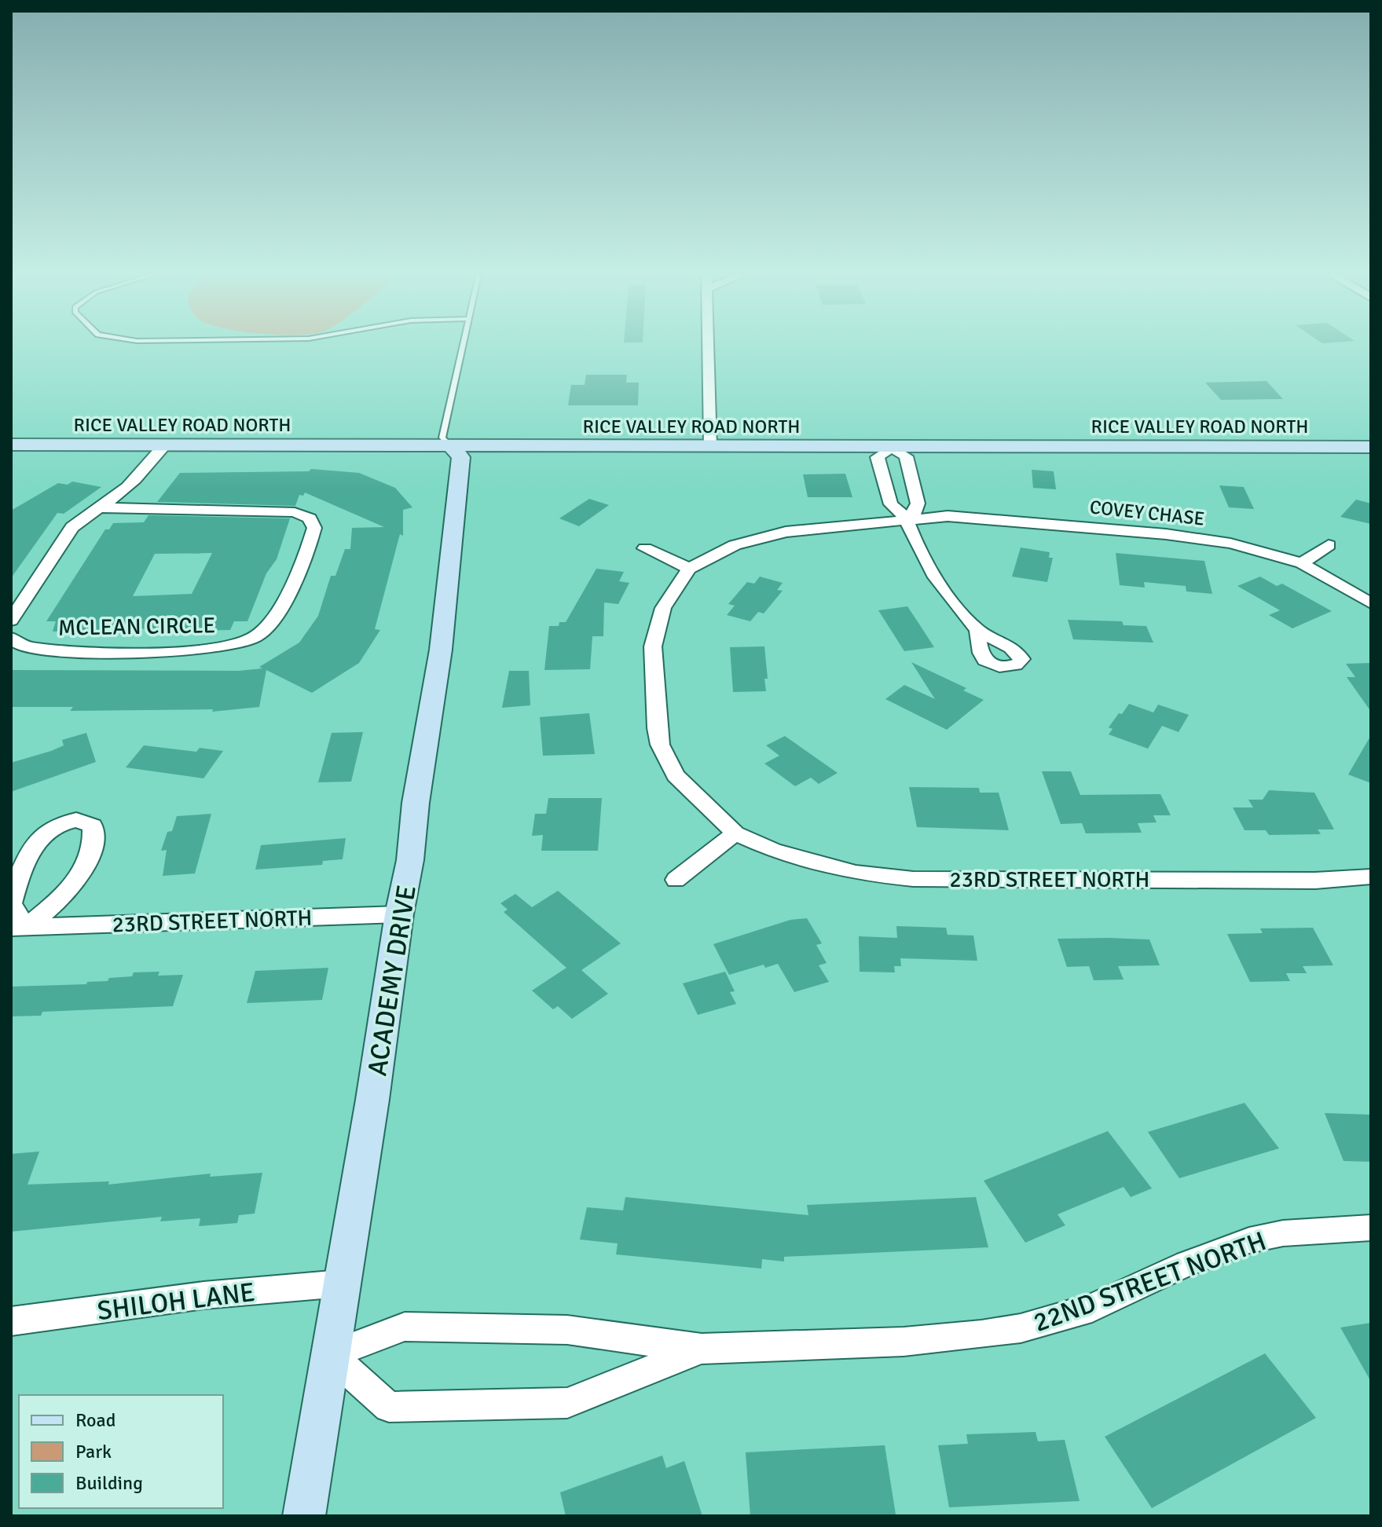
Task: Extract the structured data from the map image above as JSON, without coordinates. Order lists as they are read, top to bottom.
{
  "streets": {
    "street": [
      "RICE VALLEY ROAD NORTH",
      "COVEY CHASE",
      "MCLEAN CIRCLE",
      "23RD STREET NORTH",
      "ACADEMY DRIVE",
      "22ND STREET NORTH",
      "SHILOH LANE"
    ]
  },
  "crossings": [
    ["RICE VALLEY ROAD NORTH", "ACADEMY DRIVE"],
    ["COVEY CHASE", "23RD STREET NORTH"],
    ["23RD STREET NORTH", "ACADEMY DRIVE"],
    ["ACADEMY DRIVE", "22ND STREET NORTH"],
    ["ACADEMY DRIVE", "SHILOH LANE"]
  ],
  "legend": ["Road", "Park", "Building"]
}
